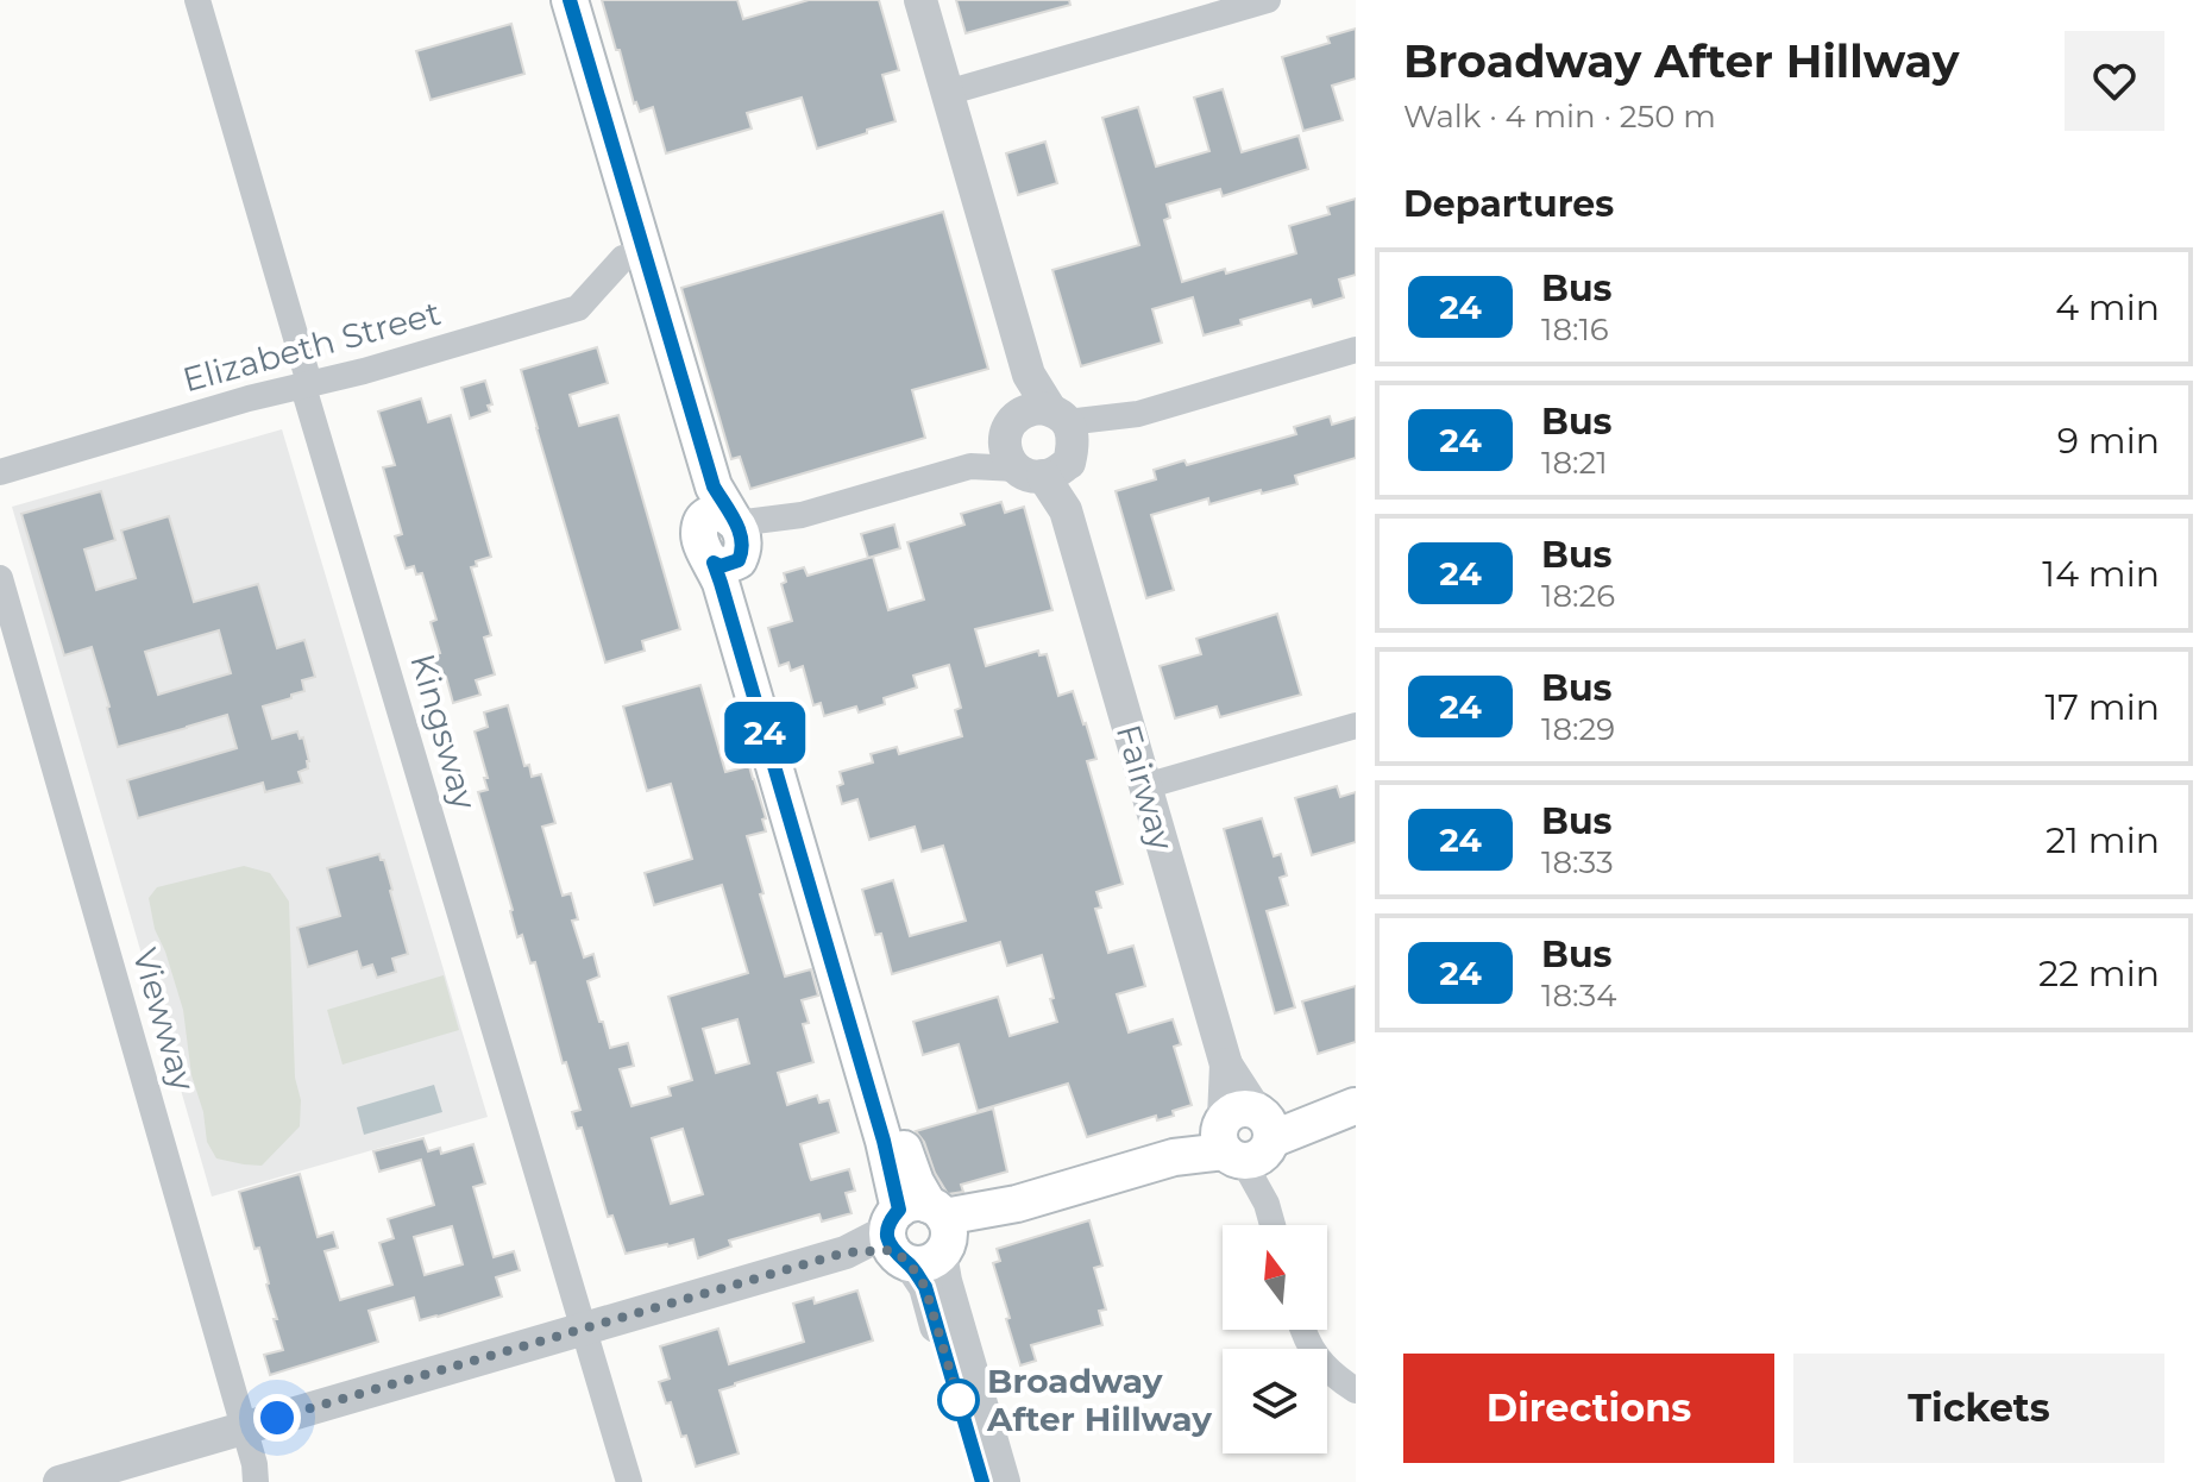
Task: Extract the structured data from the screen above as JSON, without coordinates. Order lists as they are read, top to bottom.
{
  "streets": {
    "street": [
      "Elizabeth Street",
      "Kingsway",
      "Fairway",
      "Viewway"
    ]
  },
  "crossings": [
    ["Elizabeth Street", "Kingsway"]
  ],
  "places": ["Broadway After Hillway"],
  "lines": ["bus line 24"],
  "north": "top",
  "page": {
    "on_map": "24",
    "heading": [
      ["Broadway After Hillway", "Walk · 4 min · 250 m"],
      "Departures"
    ],
    "list": [
      {
        "mark": "24",
        "name": "Bus",
        "note": "18:16",
        "value": "4 min"
      },
      {
        "mark": "24",
        "name": "Bus",
        "note": "18:21",
        "value": "9 min"
      },
      {
        "mark": "24",
        "name": "Bus",
        "note": "18:26",
        "value": "14 min"
      },
      {
        "mark": "24",
        "name": "Bus",
        "note": "18:29",
        "value": "17 min"
      },
      {
        "mark": "24",
        "name": "Bus",
        "note": "18:33",
        "value": "21 min"
      },
      {
        "mark": "24",
        "name": "Bus",
        "note": "18:34",
        "value": "22 min"
      }
    ],
    "buttons": ["Directions", "Tickets"]
  }
}
